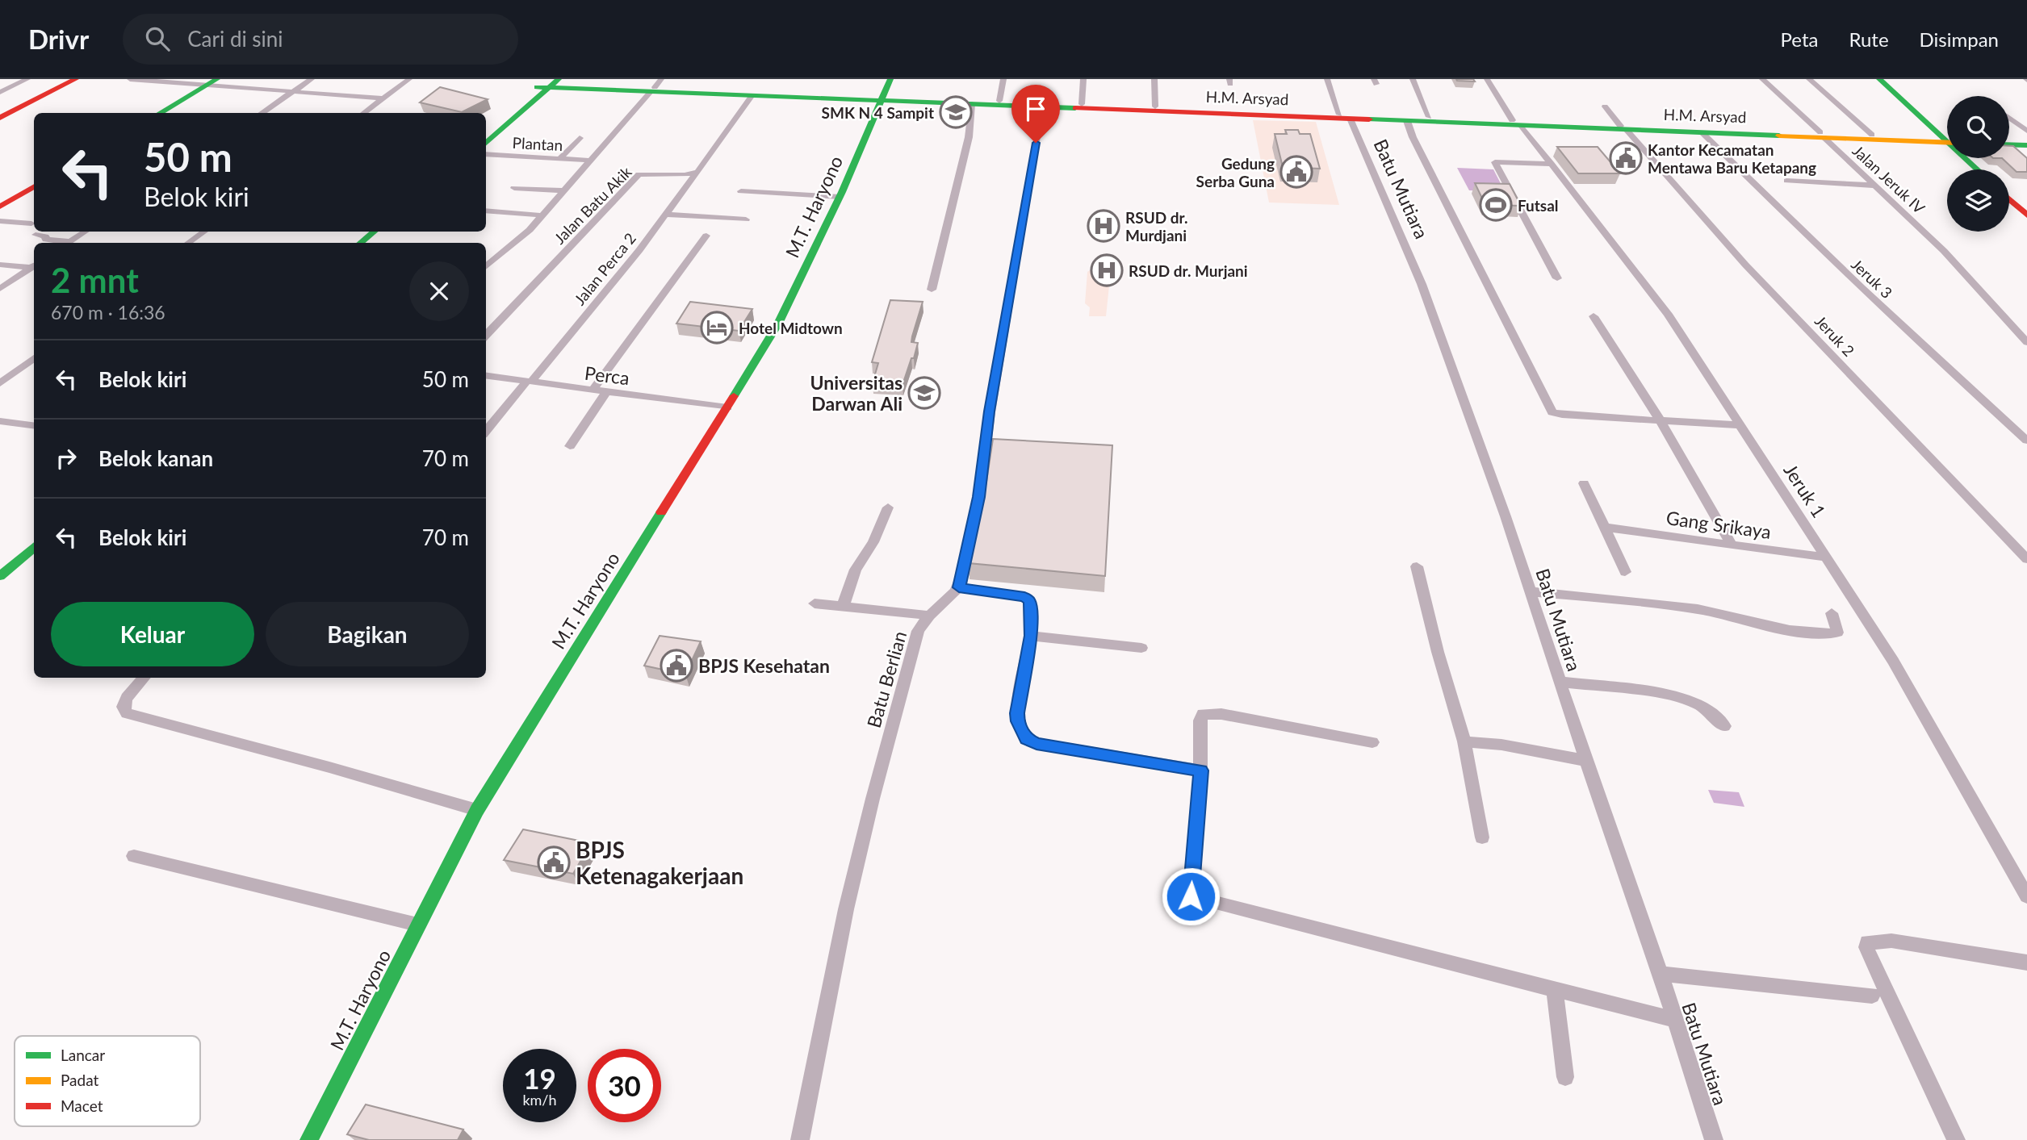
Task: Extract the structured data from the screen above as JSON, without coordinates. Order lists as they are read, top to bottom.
{
  "streets": {
    "main road": ["H.M. Arsyad", "M.T. Haryono"],
    "street": [
      "Plantan",
      "Jalan Jeruk IV",
      "Batu Mutiara",
      "Jalan Batu Akik",
      "Jalan Perca 2",
      "Jeruk 3",
      "Jeruk 2",
      "Perca",
      "Jeruk 1",
      "Gang Srikaya",
      "Batu Berlian"
    ]
  },
  "crossings": [
    ["H.M. Arsyad", "Jalan Jeruk IV"],
    ["H.M. Arsyad", "Batu Mutiara"],
    ["H.M. Arsyad", "M.T. Haryono"],
    ["H.M. Arsyad", "Jeruk 3"],
    ["H.M. Arsyad", "Jeruk 2"],
    ["H.M. Arsyad", "Jeruk 1"],
    ["Jalan Batu Akik", "Jalan Perca 2"],
    ["M.T. Haryono", "Perca"],
    ["Jalan Perca 2", "Perca"],
    ["Jeruk 1", "Gang Srikaya"]
  ],
  "places": {
    "school or university": ["SMK N 4 Sampit", "Universitas Darwan Ali"],
    "public building": [
      "Kantor Kecamatan Mentawa Baru Ketapang",
      "Gedung Serba Guna",
      "BPJS Kesehatan",
      "BPJS Ketenagakerjaan"
    ],
    "sports": ["Futsal"],
    "hospital": ["RSUD dr. Murdjani", "RSUD dr. Murjani"],
    "hotel": ["Hotel Midtown"]
  },
  "legend": ["Lancar", "Padat", "Macet"],
  "page": {
    "header": "Drivr",
    "search": "Cari di sini",
    "nav": ["Peta", "Rute", "Disimpan"],
    "turn": ["50 m", "Belok kiri"],
    "heading": ["2 mnt", "670 m · 16:36"],
    "list": [
      {
        "name": "Belok kiri",
        "value": "50 m"
      },
      {
        "name": "Belok kanan",
        "value": "70 m"
      },
      {
        "name": "Belok kiri",
        "value": "70 m"
      }
    ],
    "buttons": ["Keluar", "Bagikan"],
    "speed": "19 km/h",
    "limit": "30"
  }
}
